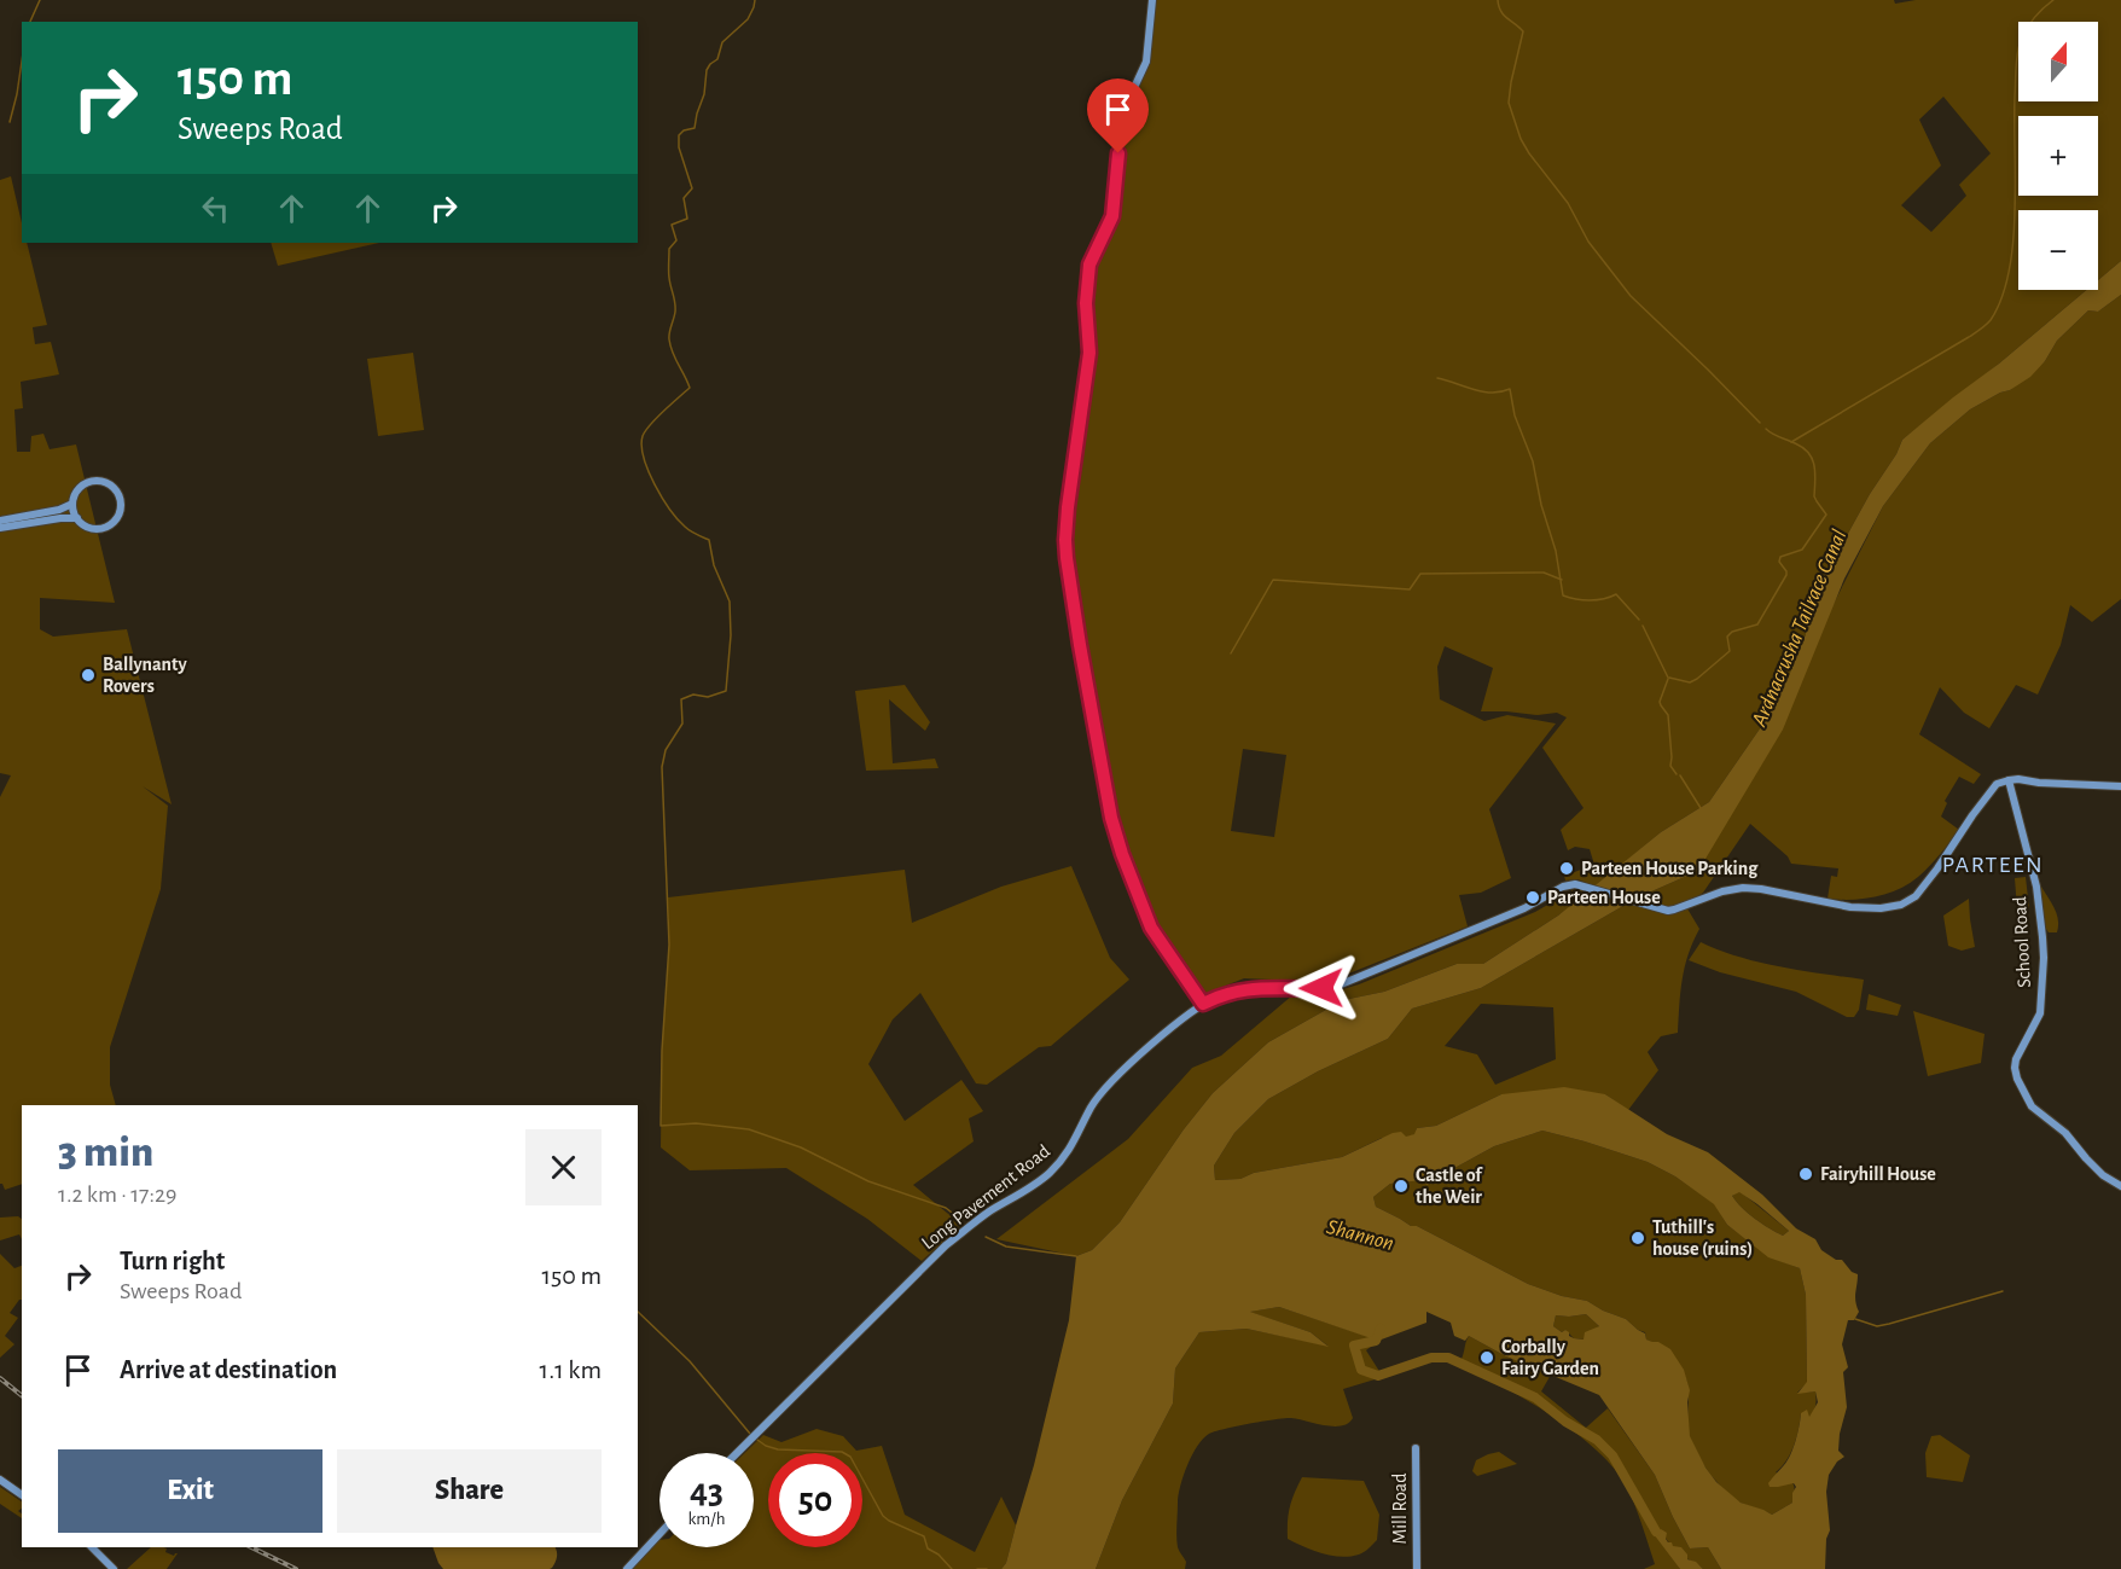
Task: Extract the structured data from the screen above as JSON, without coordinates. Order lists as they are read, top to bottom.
{
  "streets": {
    "street": ["School Road", "Long Pavement Road", "Mill Road"]
  },
  "crossings": [
    ["School Road", "Long Pavement Road"]
  ],
  "districts": ["PARTEEN"],
  "water": ["Ardnacrusha Tailrace Canal", "Shannon"],
  "places": [
    "Ballynanty Rovers",
    "Parteen House Parking",
    "Parteen House",
    "Fairyhill House",
    "Castle of the Weir",
    "Tuthill's house (ruins)",
    "Corbally Fairy Garden"
  ],
  "north": "top",
  "page": {
    "map_buttons": ["+", "−"],
    "turn": ["150 m", "Sweeps Road"],
    "heading": ["3 min", "1.2 km · 17:29"],
    "list": [
      {
        "name": "Turn right",
        "note": "Sweeps Road",
        "value": "150 m"
      },
      {
        "name": "Arrive at destination",
        "value": "1.1 km"
      }
    ],
    "buttons": ["Exit", "Share"],
    "speed": "43 km/h",
    "limit": "50"
  }
}
